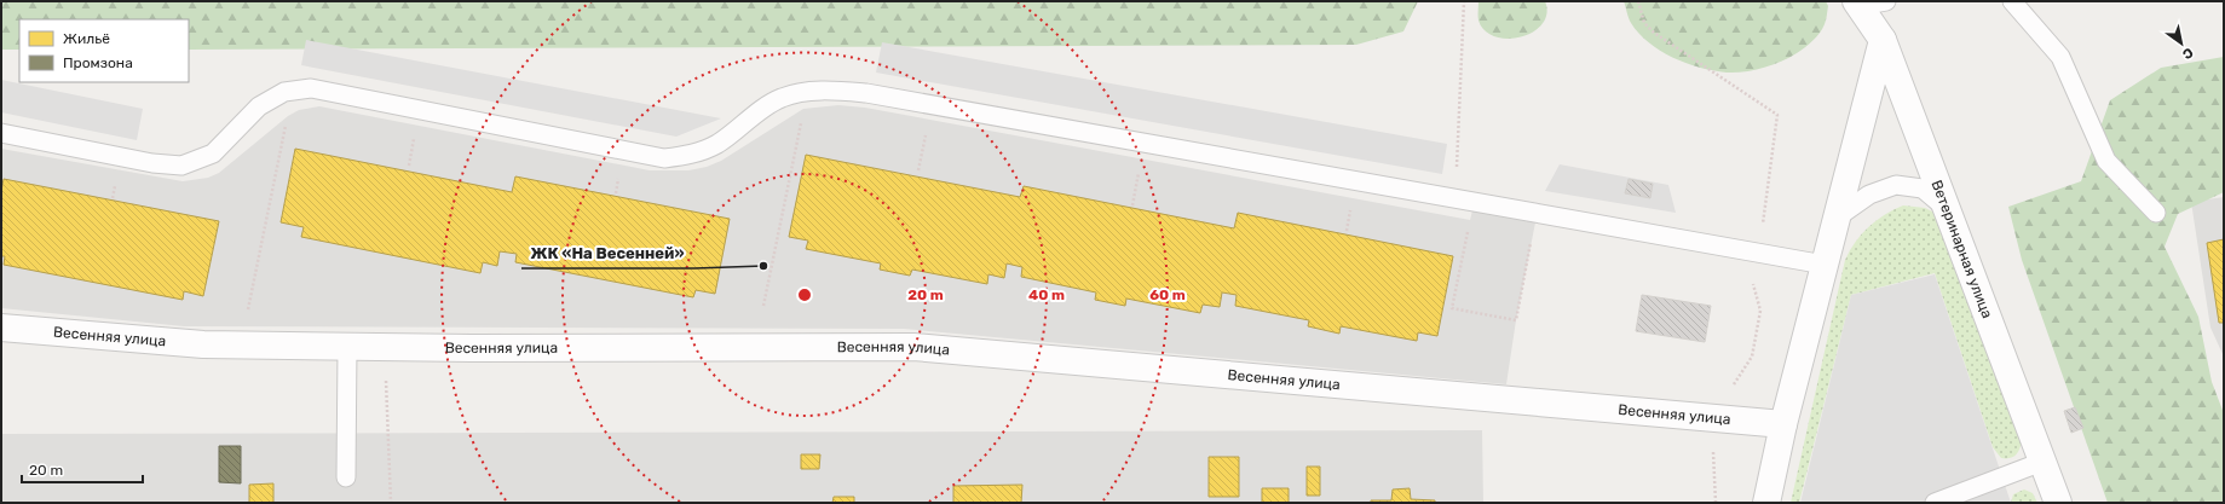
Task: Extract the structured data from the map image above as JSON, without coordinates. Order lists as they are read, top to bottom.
{
  "streets": {
    "street": ["Ветеринарная улица", "Весенняя улица"]
  },
  "places": ["ЖК «На Весенней»"],
  "legend": ["Жильё", "Промзона"],
  "scale_bar": "20 m",
  "north": "bottom right",
  "rings": ["20 m", "40 m", "60 m"]
}
